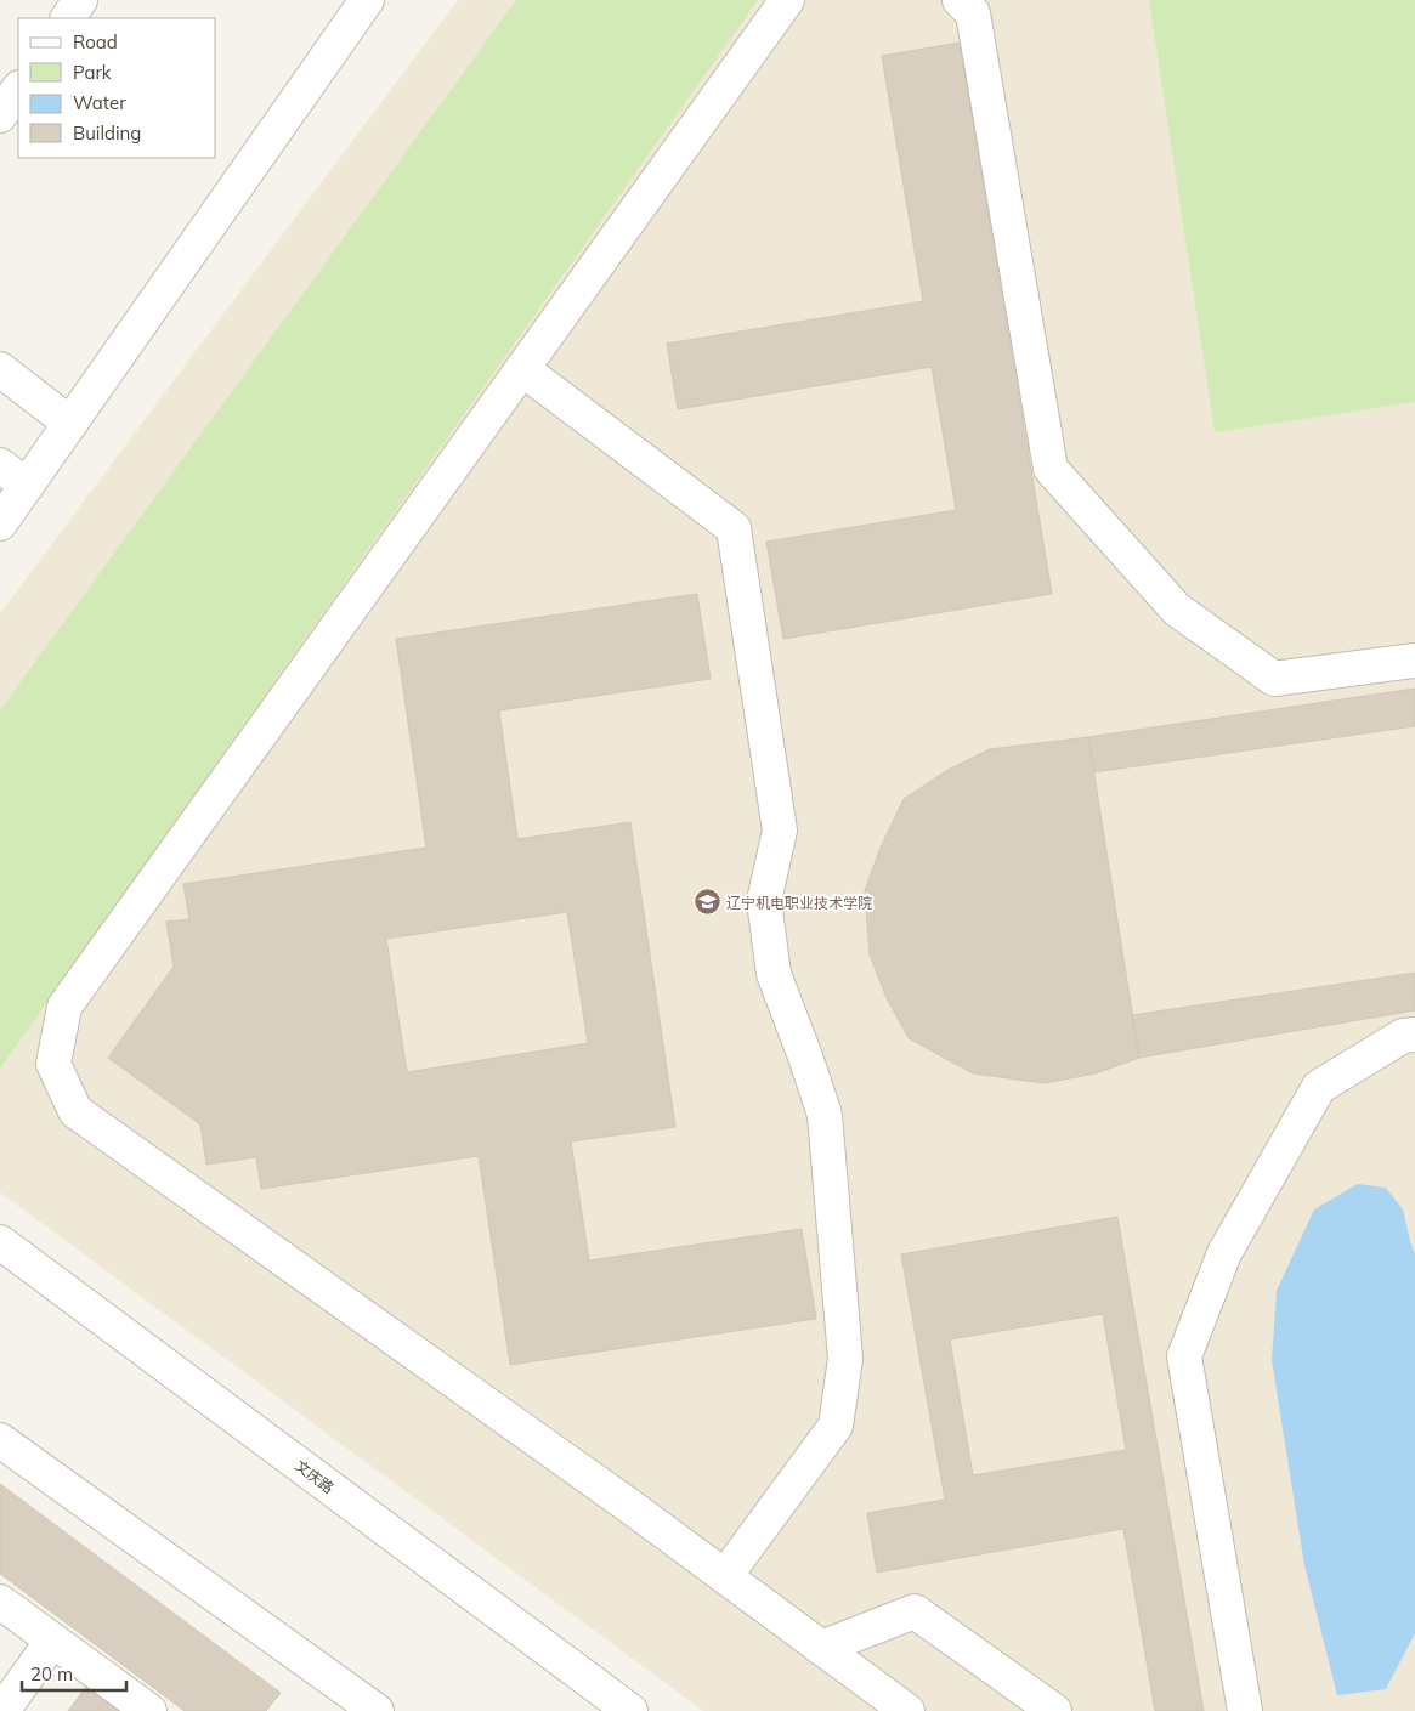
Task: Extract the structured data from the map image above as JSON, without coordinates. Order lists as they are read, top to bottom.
{
  "streets": {
    "street": ["文庆路"]
  },
  "places": {
    "school or university": ["辽宁机电职业技术学院"]
  },
  "legend": [
    "Road",
    "Park",
    "Water",
    "Building"
  ],
  "scale_bar": "20 m"
}
